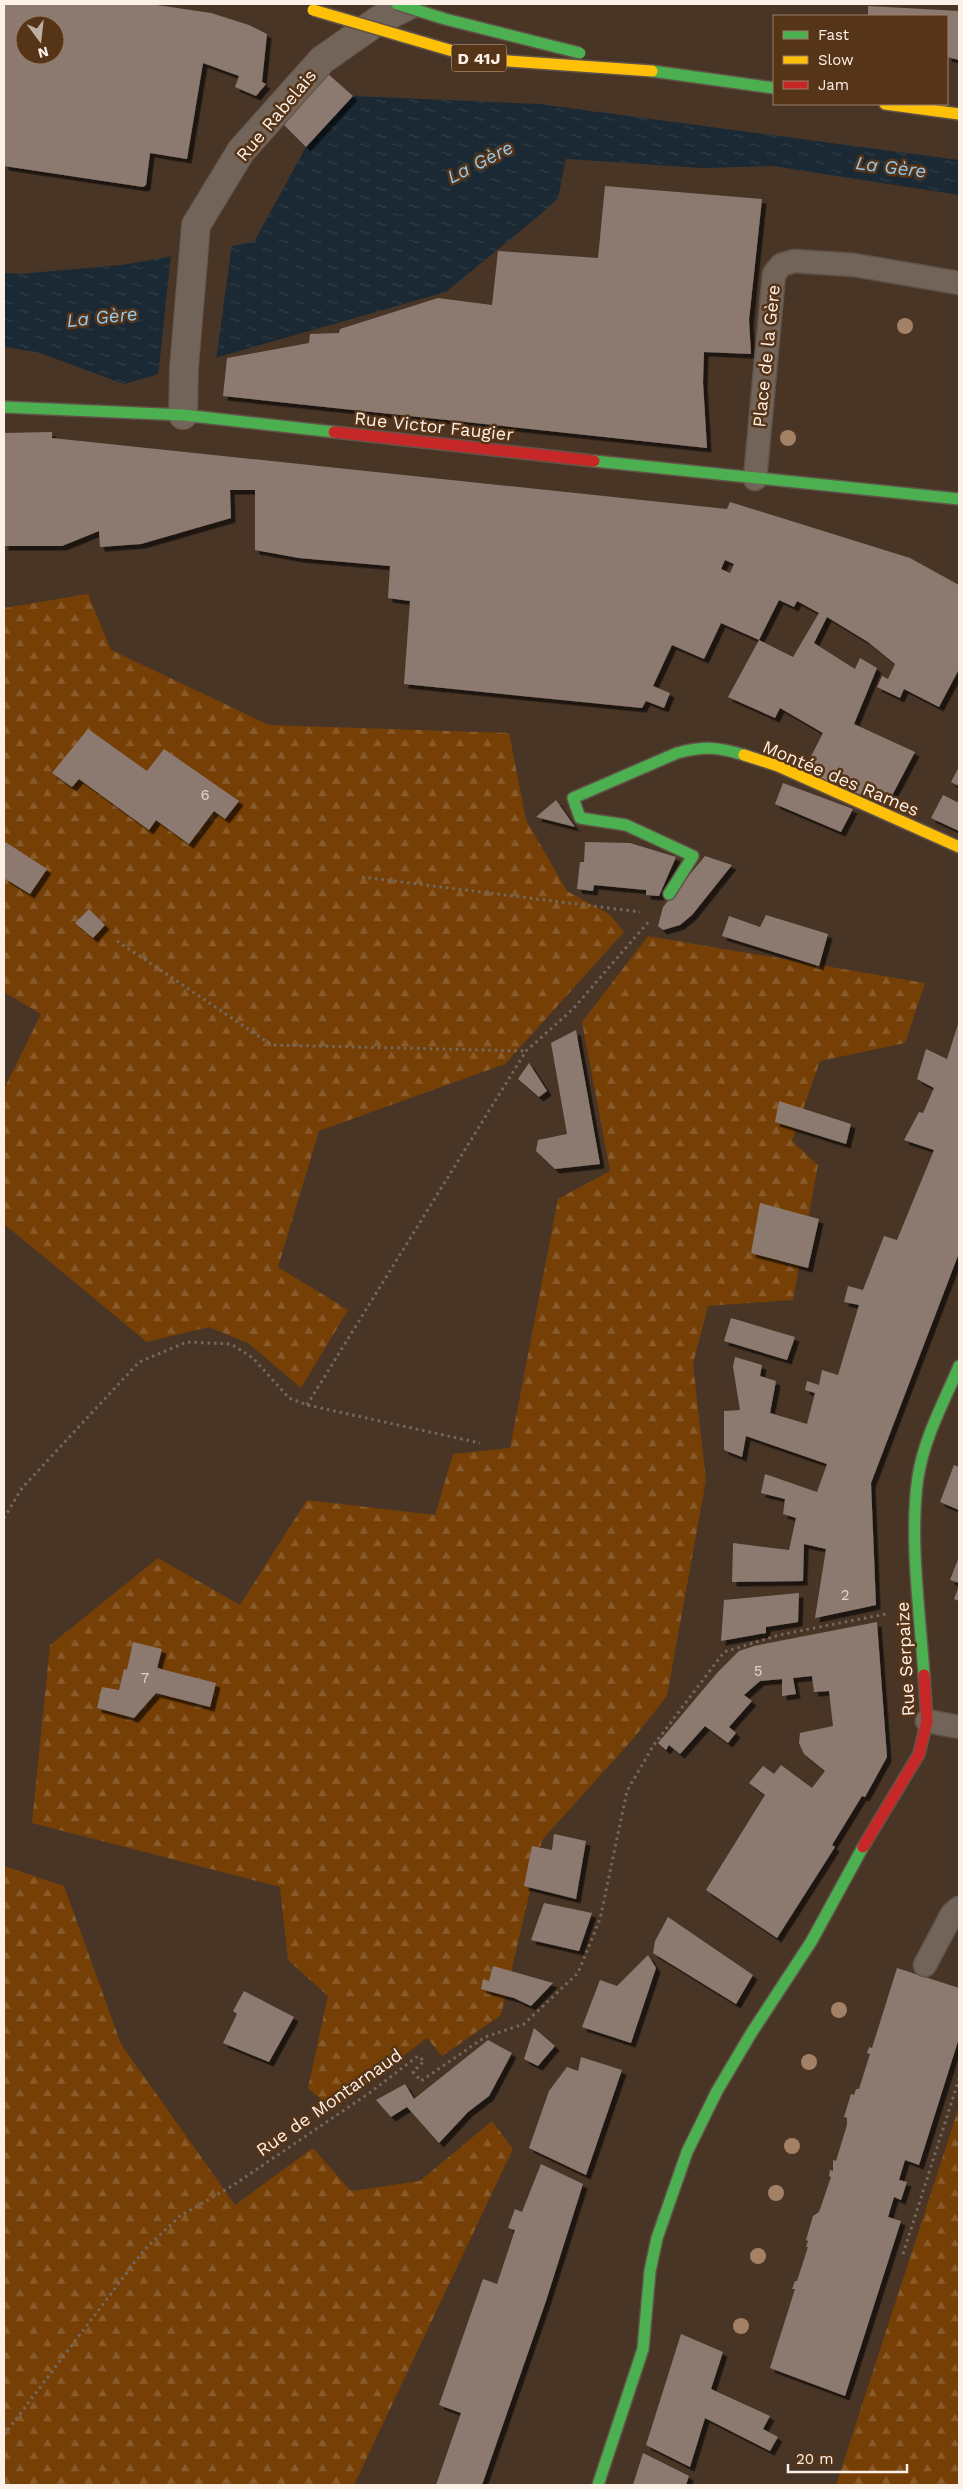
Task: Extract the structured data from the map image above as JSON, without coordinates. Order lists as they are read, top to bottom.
{
  "streets": {
    "street": [
      "D 41J",
      "Rue Rabelais",
      "Rue Victor Faugier",
      "Montée des Rames",
      "Rue Serpaize"
    ],
    "lane": ["Place de la Gère"],
    "path": ["Rue de Montarnaud"]
  },
  "crossings": [
    ["Rue Rabelais", "Rue Victor Faugier"],
    ["Place de la Gère", "Rue Victor Faugier"],
    ["Rue Serpaize", "Rue de Montarnaud"]
  ],
  "water": ["La Gère"],
  "house_numbers": [
    "6",
    "2",
    "5",
    "7"
  ],
  "legend": ["Fast", "Slow", "Jam"],
  "scale_bar": "20 m",
  "north": "bottom"
}
